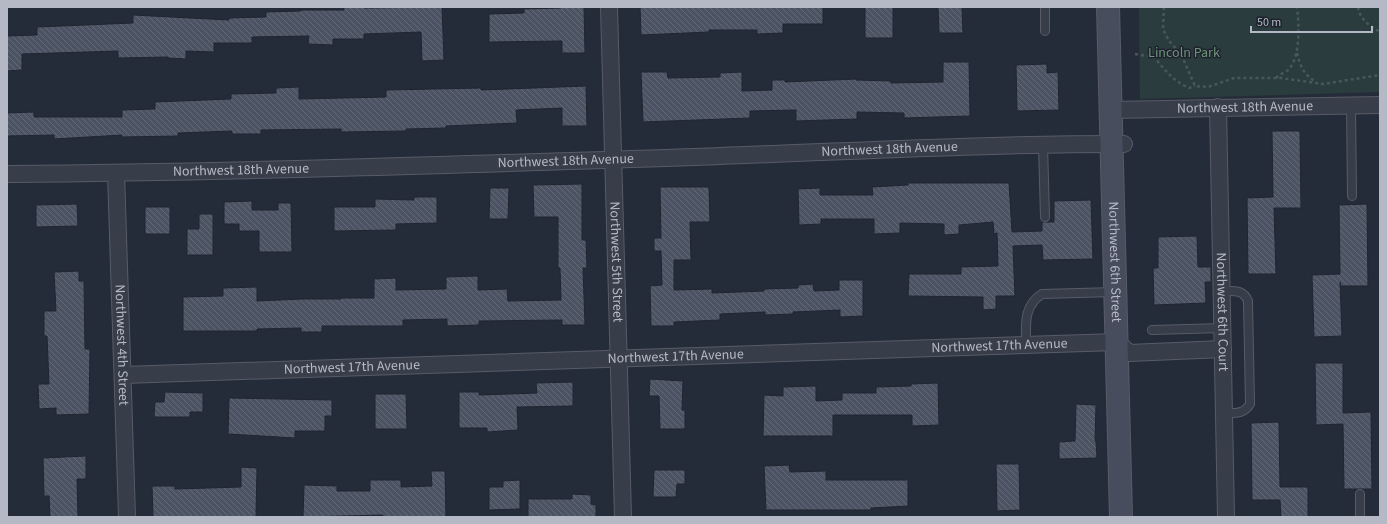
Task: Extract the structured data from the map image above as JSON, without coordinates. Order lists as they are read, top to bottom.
{
  "streets": {
    "street": [
      "Northwest 18th Avenue",
      "Northwest 5th Street",
      "Northwest 6th Street",
      "Northwest 6th Court",
      "Northwest 4th Street",
      "Northwest 17th Avenue"
    ]
  },
  "crossings": [
    ["Northwest 18th Avenue", "Northwest 5th Street"],
    ["Northwest 18th Avenue", "Northwest 6th Street"],
    ["Northwest 18th Avenue", "Northwest 6th Court"],
    ["Northwest 18th Avenue", "Northwest 4th Street"],
    ["Northwest 5th Street", "Northwest 17th Avenue"],
    ["Northwest 6th Street", "Northwest 17th Avenue"],
    ["Northwest 6th Court", "Northwest 17th Avenue"],
    ["Northwest 4th Street", "Northwest 17th Avenue"]
  ],
  "parks": ["Lincoln Park"],
  "scale_bar": "50 m"
}
